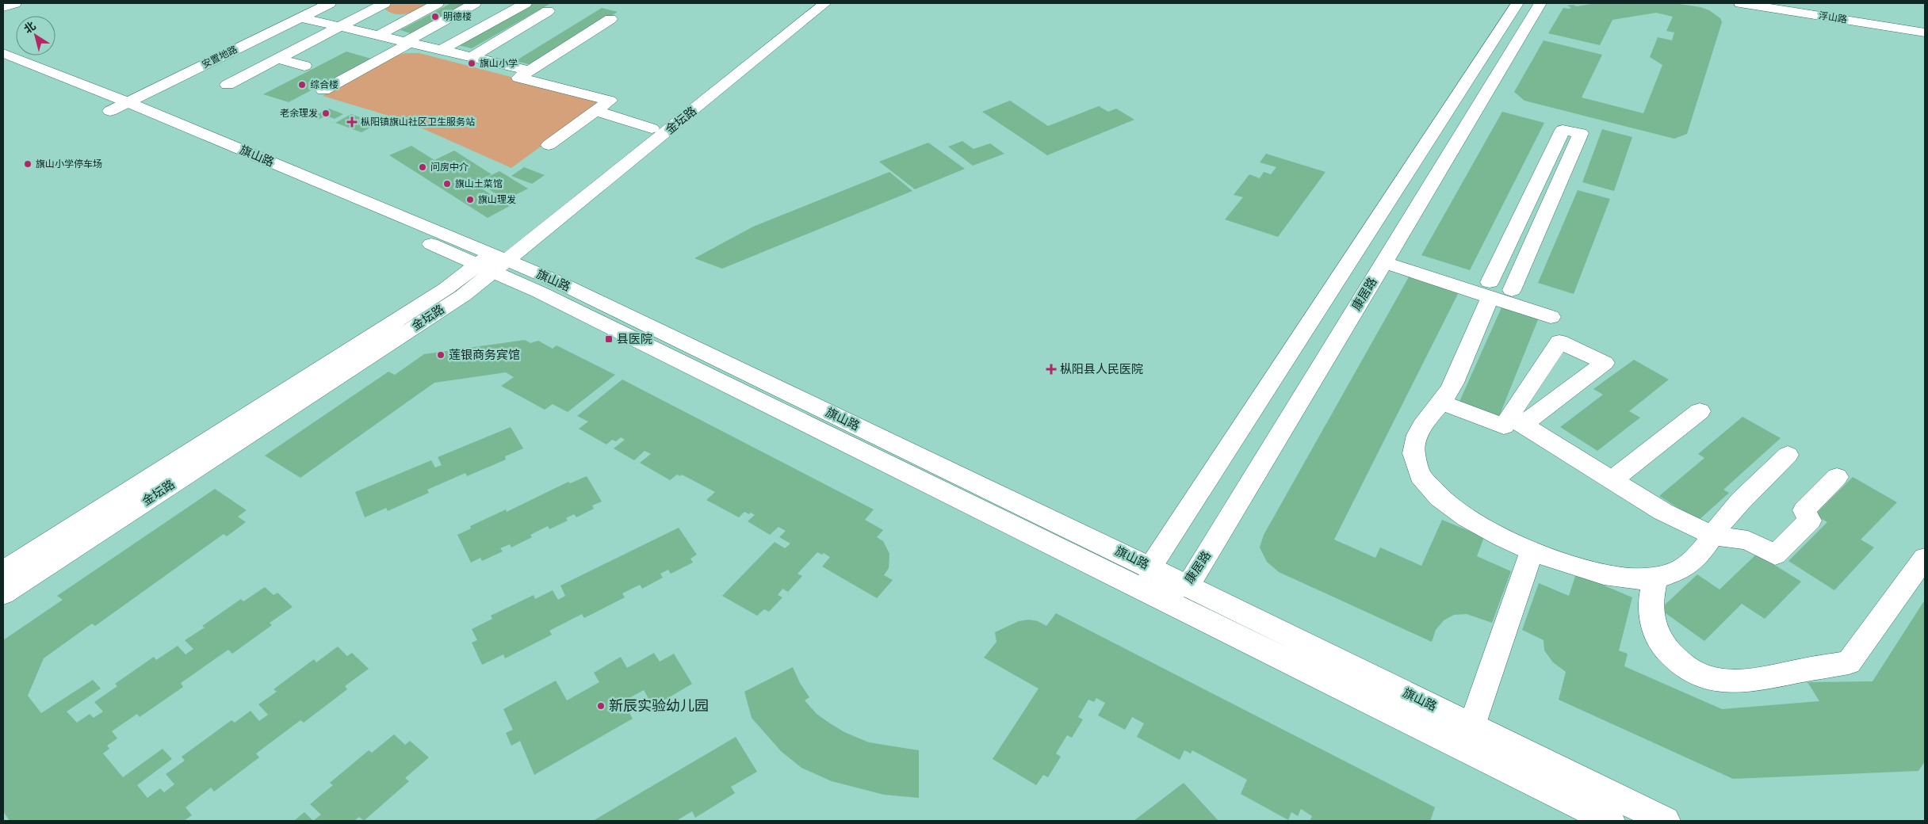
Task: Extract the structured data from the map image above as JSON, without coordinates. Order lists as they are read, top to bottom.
{
  "streets": {
    "main road": [
      "浮山路",
      "安置地路",
      "金坛路",
      "旗山路",
      "康居路"
    ]
  },
  "crossings": [
    ["安置地路", "旗山路"],
    ["金坛路", "旗山路"],
    ["旗山路", "康居路"]
  ],
  "places": {
    "other": [
      "明德楼",
      "旗山小学",
      "综合楼",
      "老余理发",
      "旗山小学停车场",
      "问房中介",
      "旗山土菜馆",
      "旗山理发",
      "莲银商务宾馆",
      "新辰实验幼儿园"
    ],
    "health": ["枞阳镇旗山社区卫生服务站", "枞阳县人民医院"],
    "transit": ["县医院"]
  },
  "north": "top left"
}
